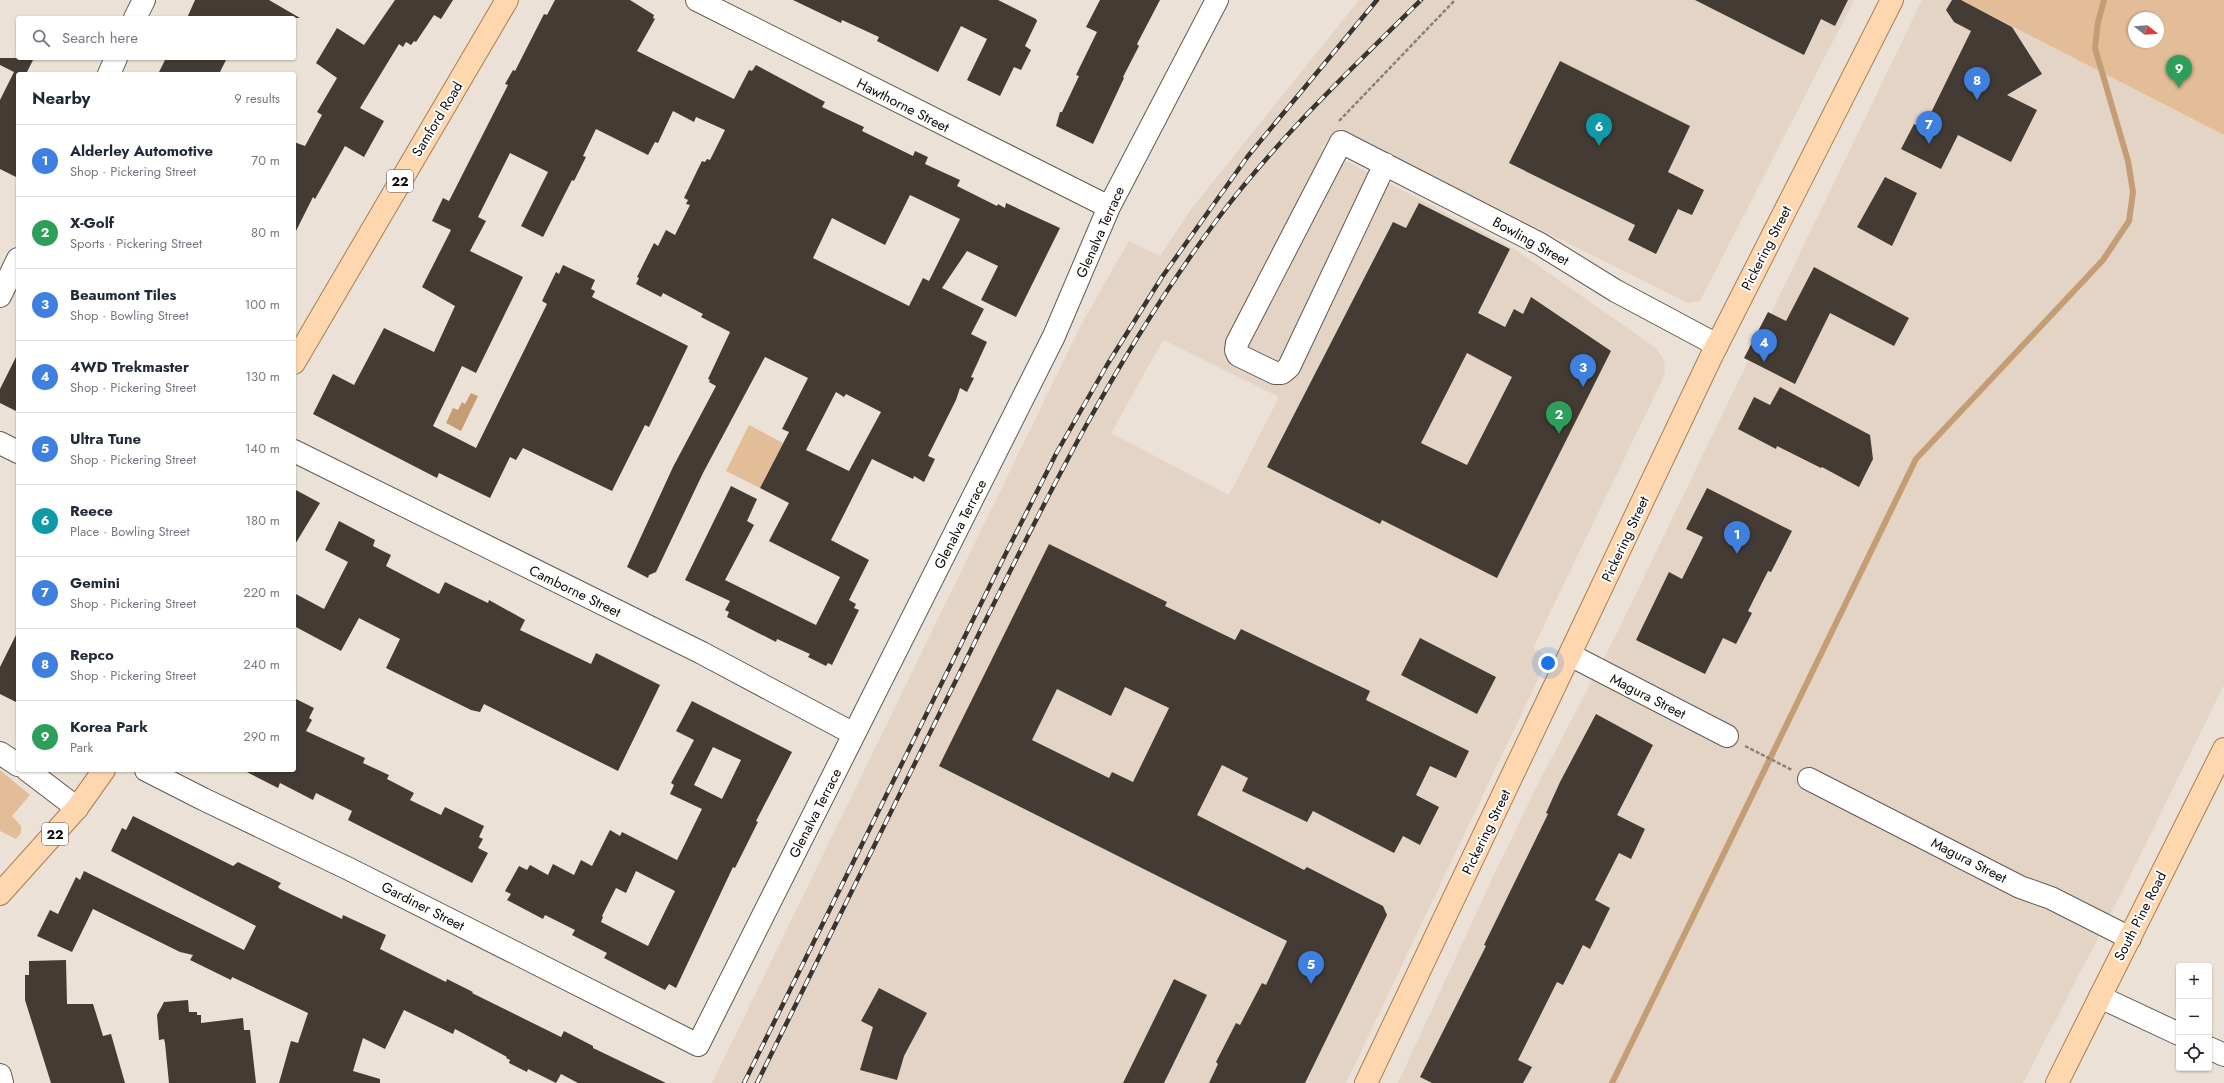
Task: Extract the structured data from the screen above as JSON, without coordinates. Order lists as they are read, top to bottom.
{
  "streets": {
    "main road": [
      "Samford Road",
      "22",
      "Pickering Street",
      "South Pine Road"
    ],
    "street": [
      "Hawthorne Street",
      "Glenalva Terrace",
      "Bowling Street",
      "Camborne Street",
      "Magura Street",
      "Gardiner Street"
    ]
  },
  "crossings": [
    ["Hawthorne Street", "Glenalva Terrace"],
    ["Glenalva Terrace", "Camborne Street"],
    ["Glenalva Terrace", "Gardiner Street"],
    ["Bowling Street", "Pickering Street"],
    ["Pickering Street", "Magura Street"],
    ["Magura Street", "South Pine Road"]
  ],
  "north": "right",
  "page": {
    "search": "Search here",
    "pins": [
      "9",
      "8",
      "7",
      "6",
      "4",
      "3",
      "2",
      "1",
      "5"
    ],
    "heading": ["Nearby", "9 results"],
    "list": [
      {
        "mark": "1",
        "name": "Alderley Automotive",
        "note": "Shop · Pickering Street",
        "value": "70 m"
      },
      {
        "mark": "2",
        "name": "X-Golf",
        "note": "Sports · Pickering Street",
        "value": "80 m"
      },
      {
        "mark": "3",
        "name": "Beaumont Tiles",
        "note": "Shop · Bowling Street",
        "value": "100 m"
      },
      {
        "mark": "4",
        "name": "4WD Trekmaster",
        "note": "Shop · Pickering Street",
        "value": "130 m"
      },
      {
        "mark": "5",
        "name": "Ultra Tune",
        "note": "Shop · Pickering Street",
        "value": "140 m"
      },
      {
        "mark": "6",
        "name": "Reece",
        "note": "Place · Bowling Street",
        "value": "180 m"
      },
      {
        "mark": "7",
        "name": "Gemini",
        "note": "Shop · Pickering Street",
        "value": "220 m"
      },
      {
        "mark": "8",
        "name": "Repco",
        "note": "Shop · Pickering Street",
        "value": "240 m"
      },
      {
        "mark": "9",
        "name": "Korea Park",
        "note": "Park",
        "value": "290 m"
      }
    ],
    "map_buttons": ["+", "−"]
  }
}
